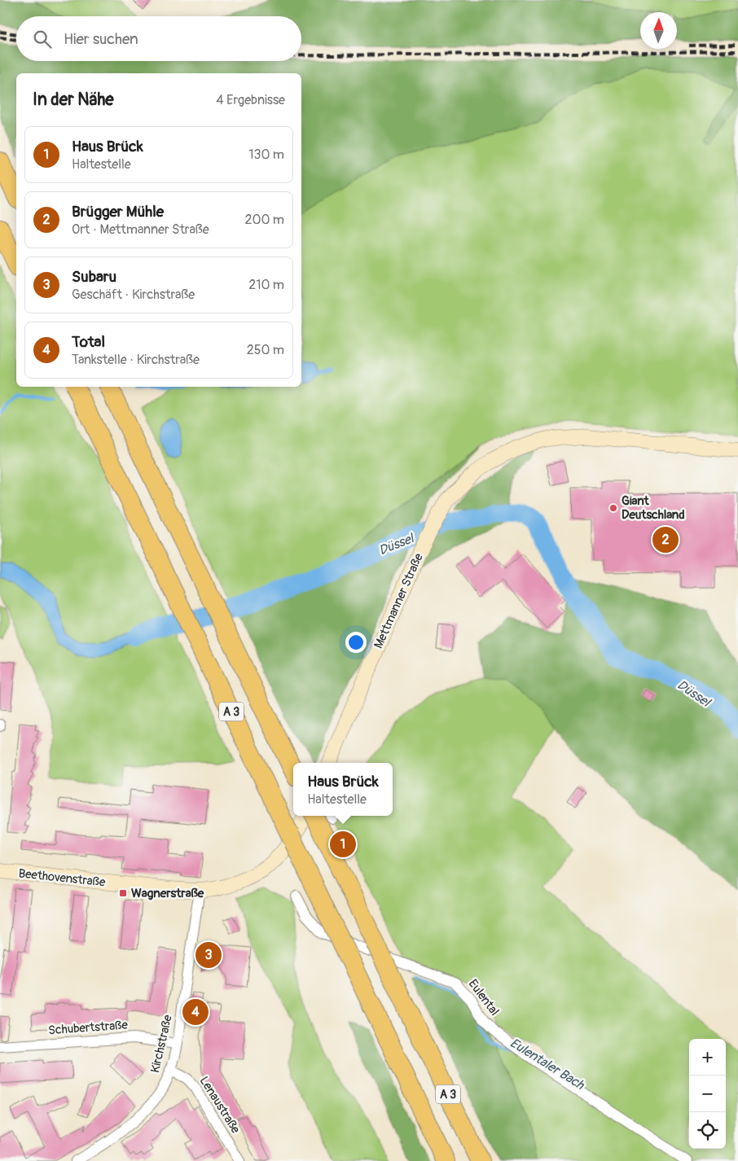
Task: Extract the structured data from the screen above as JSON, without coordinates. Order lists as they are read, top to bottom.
{
  "streets": {
    "highway": ["A 3"],
    "main road": ["Mettmanner Straße", "Beethovenstraße"],
    "street": [
      "Eulental",
      "Schubertstraße",
      "Kirchstraße",
      "Lenaustraße"
    ]
  },
  "crossings": [
    ["Beethovenstraße", "Kirchstraße"],
    ["Schubertstraße", "Kirchstraße"],
    ["Kirchstraße", "Lenaustraße"]
  ],
  "water": ["Düssel", "Eulentaler Bach"],
  "places": {
    "other": ["Giant Deutschland"],
    "transit": ["Wagnerstraße"]
  },
  "north": "top",
  "page": {
    "search": "Hier suchen",
    "heading": ["In der Nähe", "4 Ergebnisse"],
    "list": [
      {
        "mark": "1",
        "name": "Haus Brück",
        "note": "Haltestelle",
        "value": "130 m"
      },
      {
        "mark": "2",
        "name": "Brügger Mühle",
        "note": "Ort · Mettmanner Straße",
        "value": "200 m"
      },
      {
        "mark": "3",
        "name": "Subaru",
        "note": "Geschäft · Kirchstraße",
        "value": "210 m"
      },
      {
        "mark": "4",
        "name": "Total",
        "note": "Tankstelle · Kirchstraße",
        "value": "250 m"
      }
    ],
    "pins": [
      "2",
      "1",
      "3",
      "4"
    ],
    "popup": ["Haus Brück", "Haltestelle"],
    "map_buttons": ["+", "−"]
  }
}
